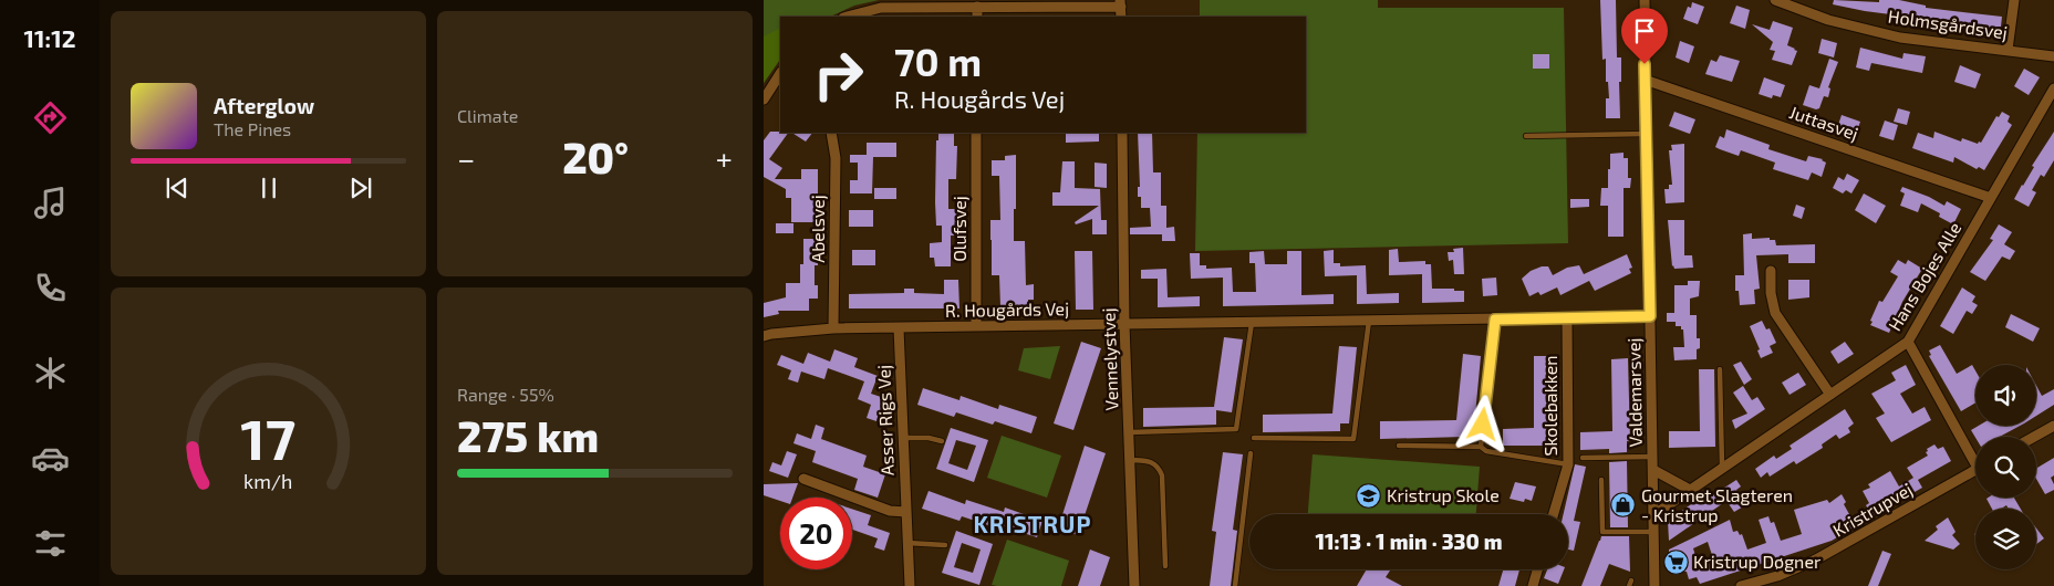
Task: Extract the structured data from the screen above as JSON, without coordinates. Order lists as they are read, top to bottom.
{
  "streets": {
    "street": [
      "Holmsgårdsvej",
      "Juttasvej",
      "Abelsvej",
      "Olufsvej",
      "Hans Bojes Alle",
      "R. Hougårds Vej",
      "Vennelystvej",
      "Valdemarsvej",
      "Skolebakken",
      "Asser Rigs Vej",
      "Kristrupvej"
    ]
  },
  "crossings": [
    ["Juttasvej", "Hans Bojes Alle"],
    ["Juttasvej", "Valdemarsvej"],
    ["Abelsvej", "R. Hougårds Vej"],
    ["Olufsvej", "R. Hougårds Vej"],
    ["Hans Bojes Alle", "Valdemarsvej"],
    ["R. Hougårds Vej", "Vennelystvej"],
    ["R. Hougårds Vej", "Valdemarsvej"],
    ["R. Hougårds Vej", "Skolebakken"],
    ["R. Hougårds Vej", "Asser Rigs Vej"]
  ],
  "districts": ["KRISTRUP"],
  "places": {
    "school or university": ["Kristrup Skole"],
    "shop": ["Gourmet Slagteren - Kristrup"],
    "supermarket": ["Kristrup Døgner"]
  },
  "page": {
    "tabs": "11:12",
    "tile": [
      "Climate",
      ["Range · 55%", "275 km"]
    ],
    "turn": ["70 m", "R. Hougårds Vej"],
    "song": ["Afterglow", "The Pines"],
    "heat": ["−", "20°", "+"],
    "limit": "20",
    "trip": "11:13 · 1 min · 330 m",
    "gauge": ["17", "km/h"]
  }
}
